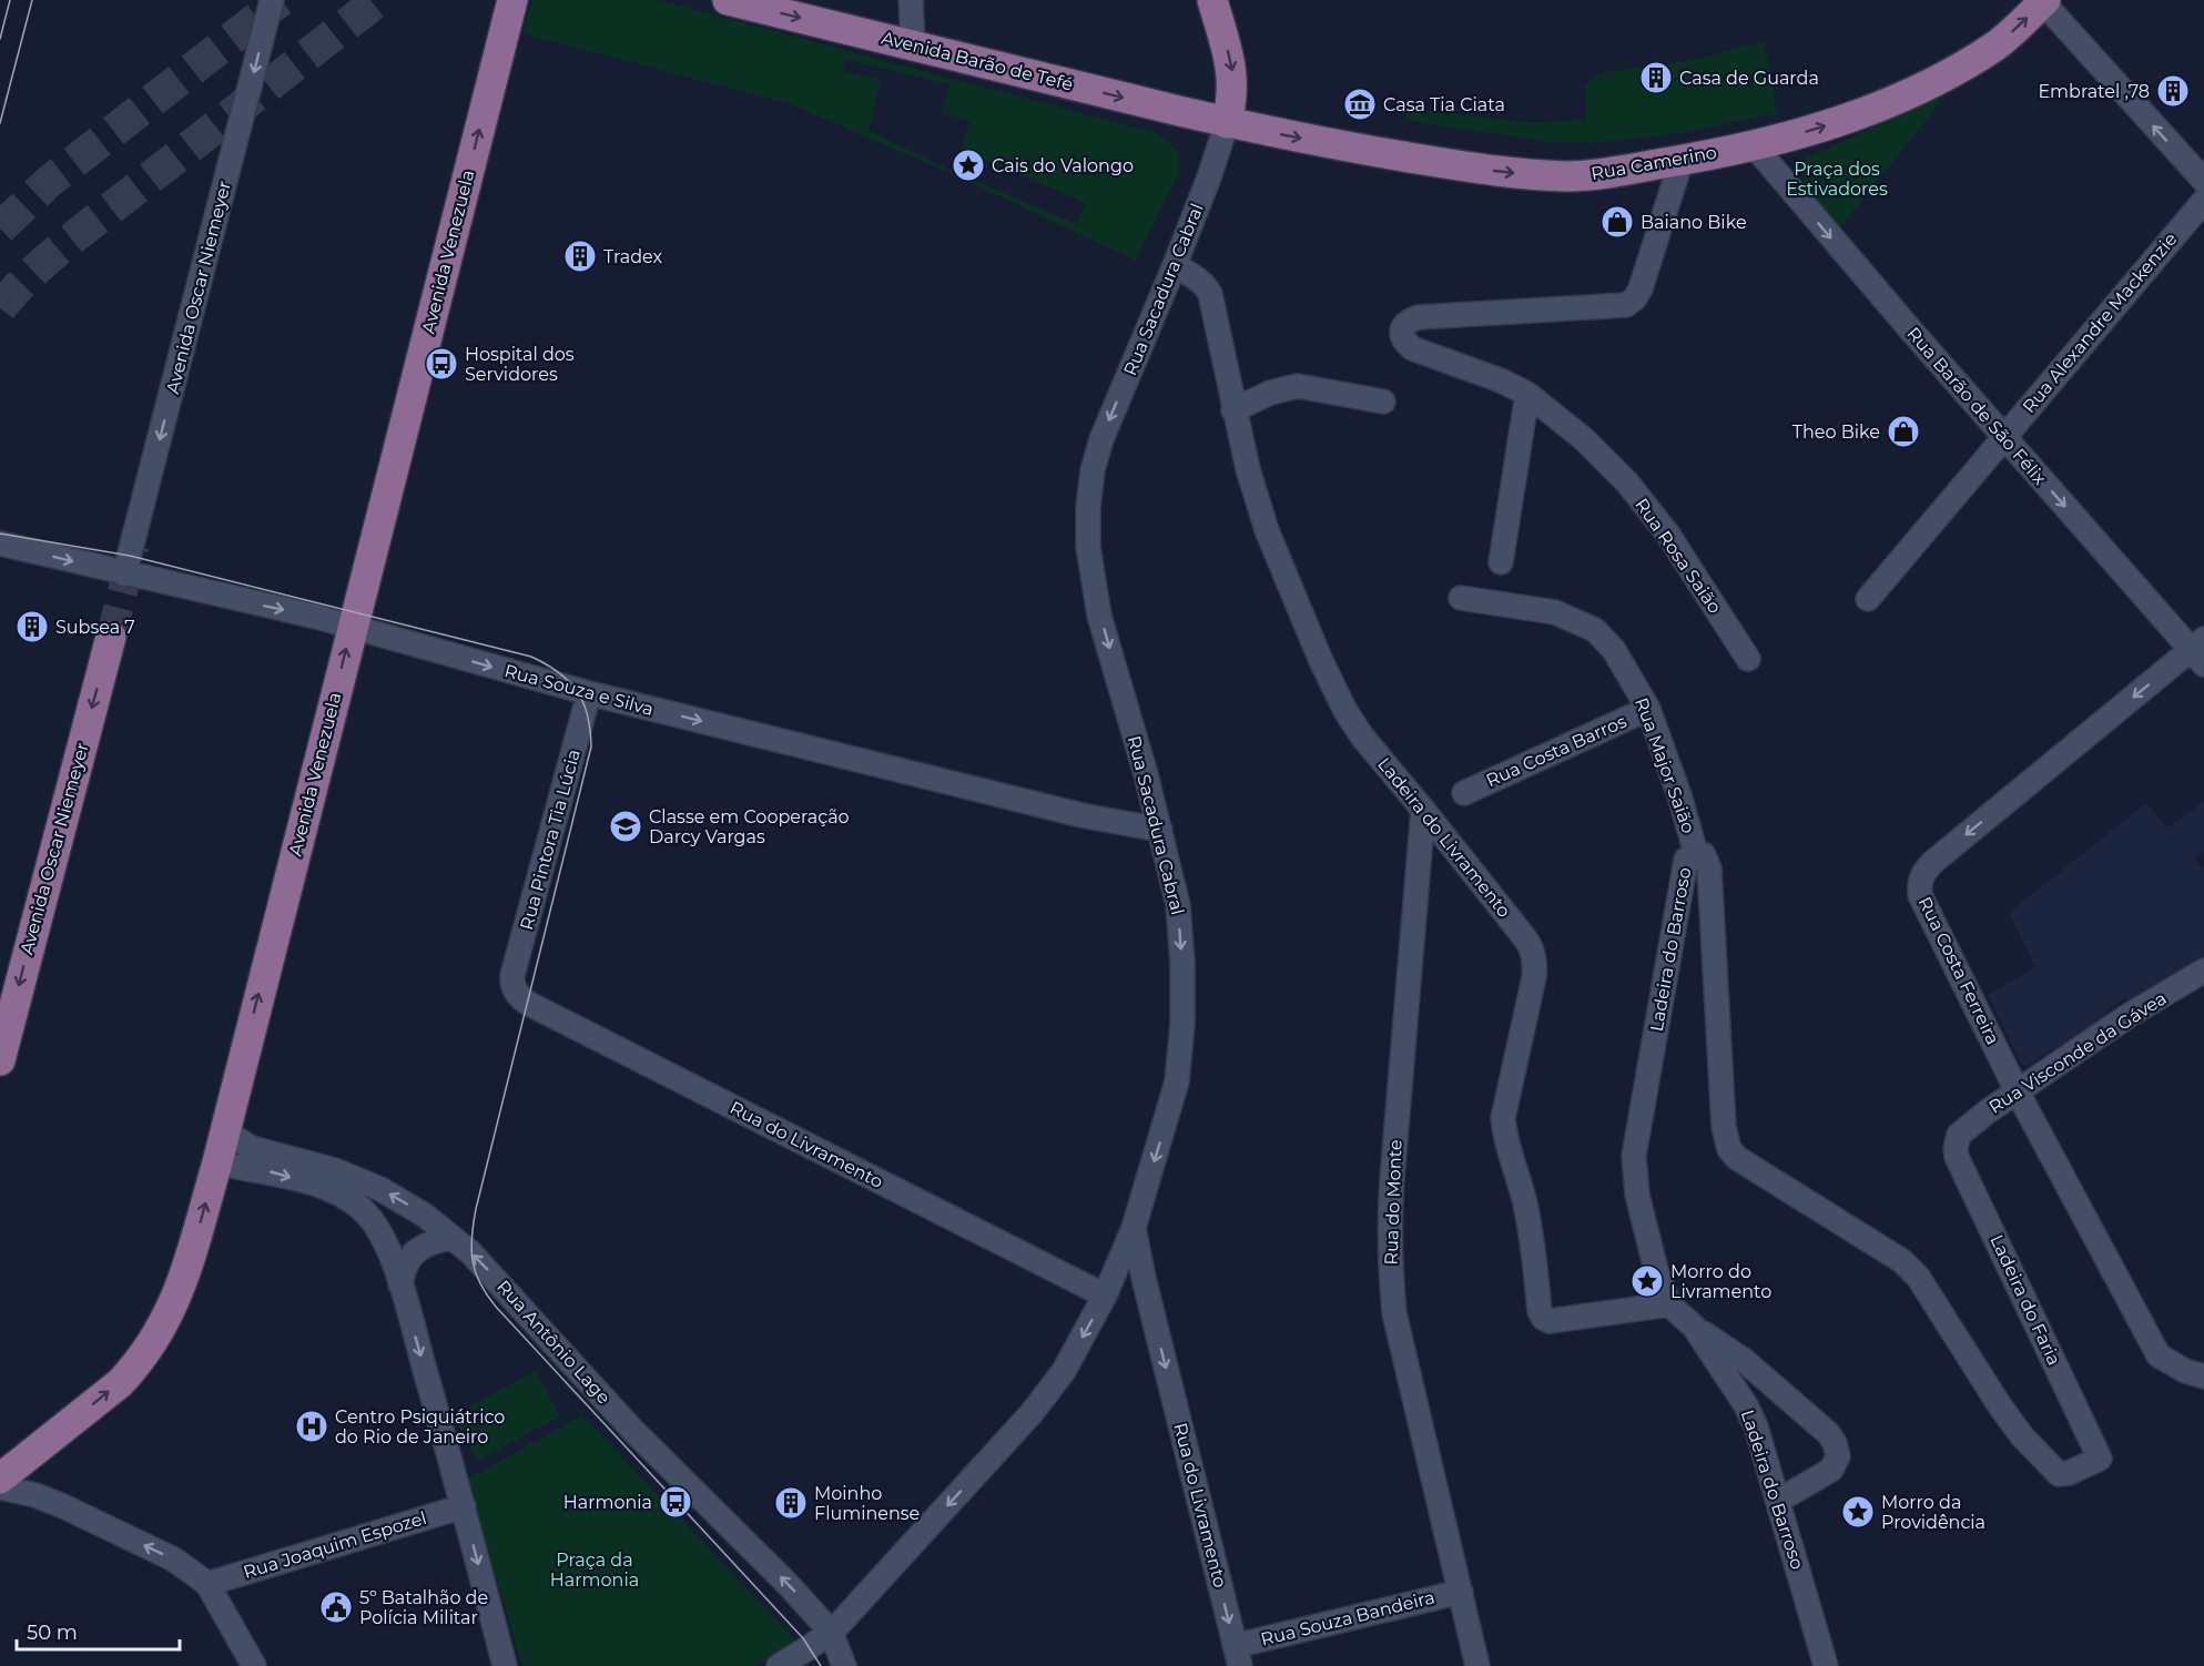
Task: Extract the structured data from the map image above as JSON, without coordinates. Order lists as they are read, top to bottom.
{
  "streets": {
    "main road": [
      "Avenida Barão de Tefé",
      "Rua Camerino",
      "Avenida Venezuela",
      "Avenida Oscar Niemeyer",
      "Rua Sacadura Cabral"
    ],
    "street": [
      "Rua Alexandre Mackenzie",
      "Rua Barão de São Félix",
      "Rua Rosa Saião",
      "Rua Souza e Silva",
      "Rua Costa Barros",
      "Rua Major Saião",
      "Ladeira do Livramento",
      "Rua Pintora Tia Lúcia",
      "Ladeira do Barroso",
      "Rua Costa Ferreira",
      "Rua Visconde da Gávea",
      "Rua do Livramento",
      "Rua do Monte",
      "Ladeira do Faria",
      "Rua Antônio Lage",
      "Rua Joaquim Espozel",
      "Rua Souza Bandeira"
    ]
  },
  "crossings": [
    ["Avenida Barão de Tefé", "Rua Camerino"],
    ["Avenida Barão de Tefé", "Rua Sacadura Cabral"],
    ["Rua Camerino", "Rua Sacadura Cabral"],
    ["Rua Camerino", "Rua Barão de São Félix"],
    ["Rua Camerino", "Rua Rosa Saião"],
    ["Avenida Venezuela", "Rua Souza e Silva"],
    ["Avenida Venezuela", "Rua Antônio Lage"],
    ["Avenida Oscar Niemeyer", "Rua Souza e Silva"],
    ["Rua Sacadura Cabral", "Rua Souza e Silva"],
    ["Rua Sacadura Cabral", "Ladeira do Livramento"],
    ["Rua Sacadura Cabral", "Rua do Livramento"],
    ["Rua Sacadura Cabral", "Rua Antônio Lage"],
    ["Rua Alexandre Mackenzie", "Rua Barão de São Félix"],
    ["Rua Barão de São Félix", "Rua Costa Ferreira"],
    ["Rua Souza e Silva", "Rua Pintora Tia Lúcia"],
    ["Rua Costa Barros", "Rua Major Saião"],
    ["Rua Major Saião", "Ladeira do Barroso"],
    ["Ladeira do Livramento", "Ladeira do Barroso"],
    ["Ladeira do Livramento", "Rua do Monte"],
    ["Rua Pintora Tia Lúcia", "Rua do Livramento"],
    ["Ladeira do Barroso", "Ladeira do Faria"],
    ["Rua Costa Ferreira", "Rua Visconde da Gávea"],
    ["Rua Visconde da Gávea", "Ladeira do Faria"],
    ["Rua do Livramento", "Rua Souza Bandeira"],
    ["Rua do Monte", "Rua Souza Bandeira"]
  ],
  "one_way": [
    "Avenida Barão de Tefé",
    "Rua Camerino",
    "Avenida Venezuela",
    "Avenida Oscar Niemeyer",
    "Rua Sacadura Cabral",
    "Rua Barão de São Félix",
    "Rua Souza e Silva",
    "Rua do Livramento",
    "Rua Antônio Lage"
  ],
  "parks": ["Praça dos Estivadores", "Praça da Harmonia"],
  "places": {
    "building": [
      "Casa de Guarda",
      "Embratel ,78",
      "Tradex",
      "Subsea 7",
      "Moinho Fluminense"
    ],
    "museum": ["Casa Tia Ciata"],
    "place": ["Cais do Valongo", "Morro do Livramento", "Morro da Providência"],
    "shop": ["Baiano Bike", "Theo Bike"],
    "bus stop": ["Hospital dos Servidores", "Harmonia"],
    "school or university": ["Classe em Cooperação Darcy Vargas"],
    "hospital": ["Centro Psiquiátrico do Rio de Janeiro"],
    "public building": ["5º Batalhão de Polícia Militar"]
  },
  "scale_bar": "50 m"
}
